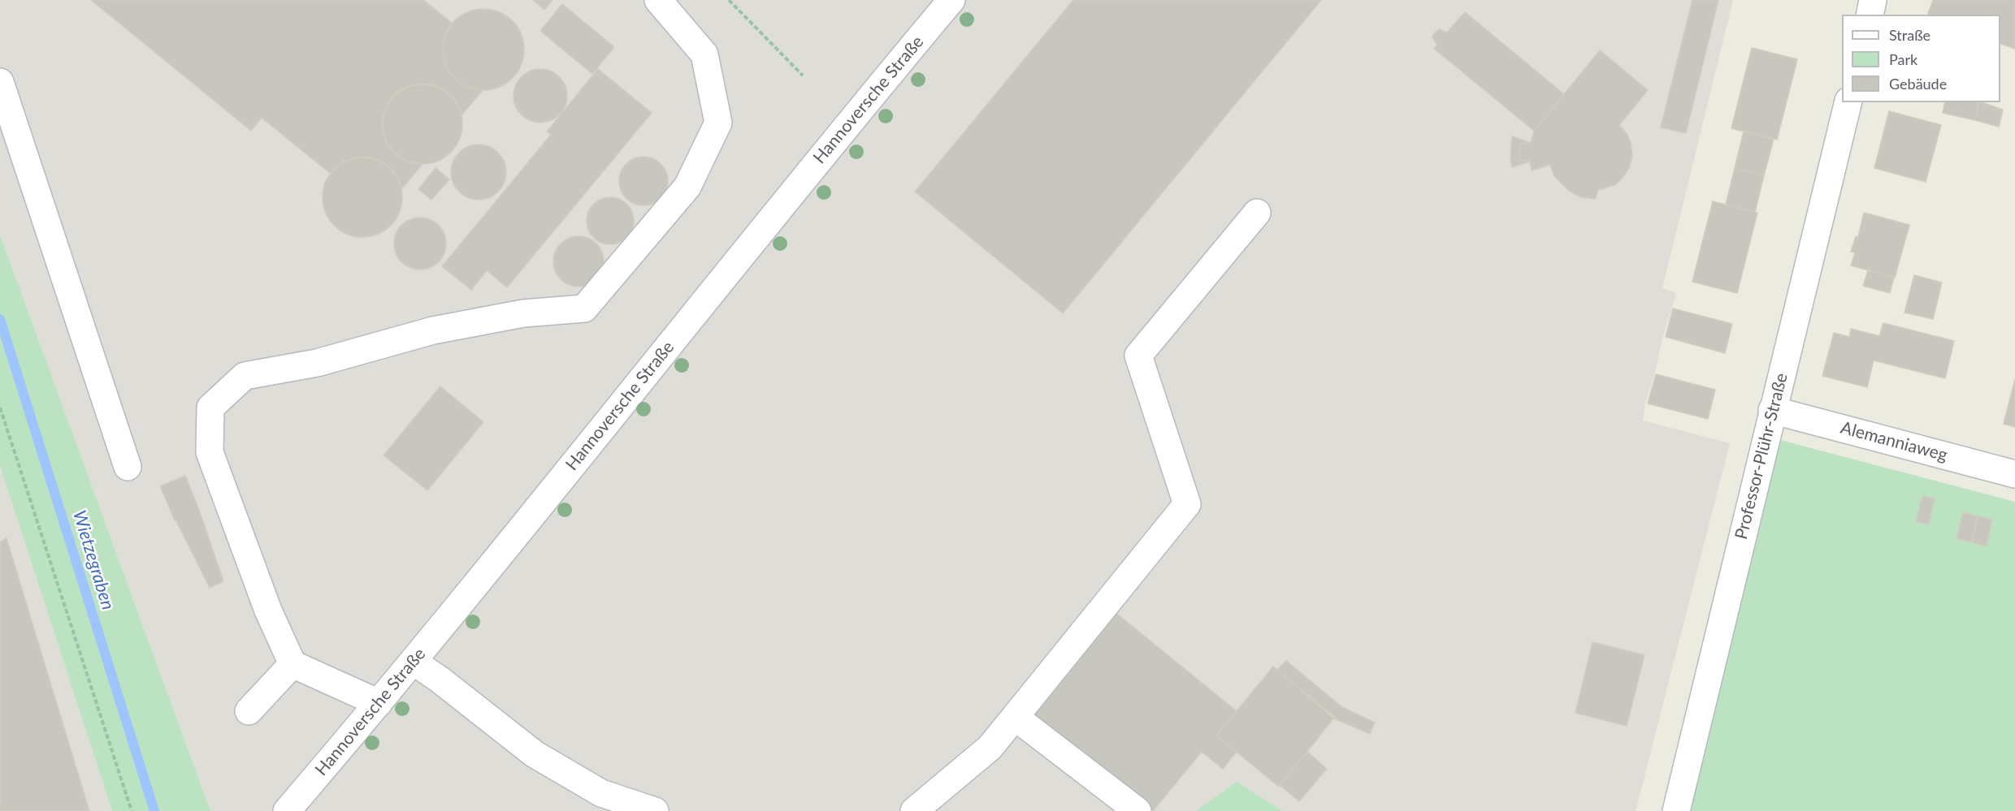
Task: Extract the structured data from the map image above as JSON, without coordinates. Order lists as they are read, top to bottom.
{
  "streets": {
    "street": ["Hannoversche Straße", "Alemanniaweg", "Professor-Plühr-Straße"]
  },
  "crossings": [
    ["Alemanniaweg", "Professor-Plühr-Straße"]
  ],
  "water": ["Wietzegraben"],
  "legend": ["Straße", "Park", "Gebäude"]
}
